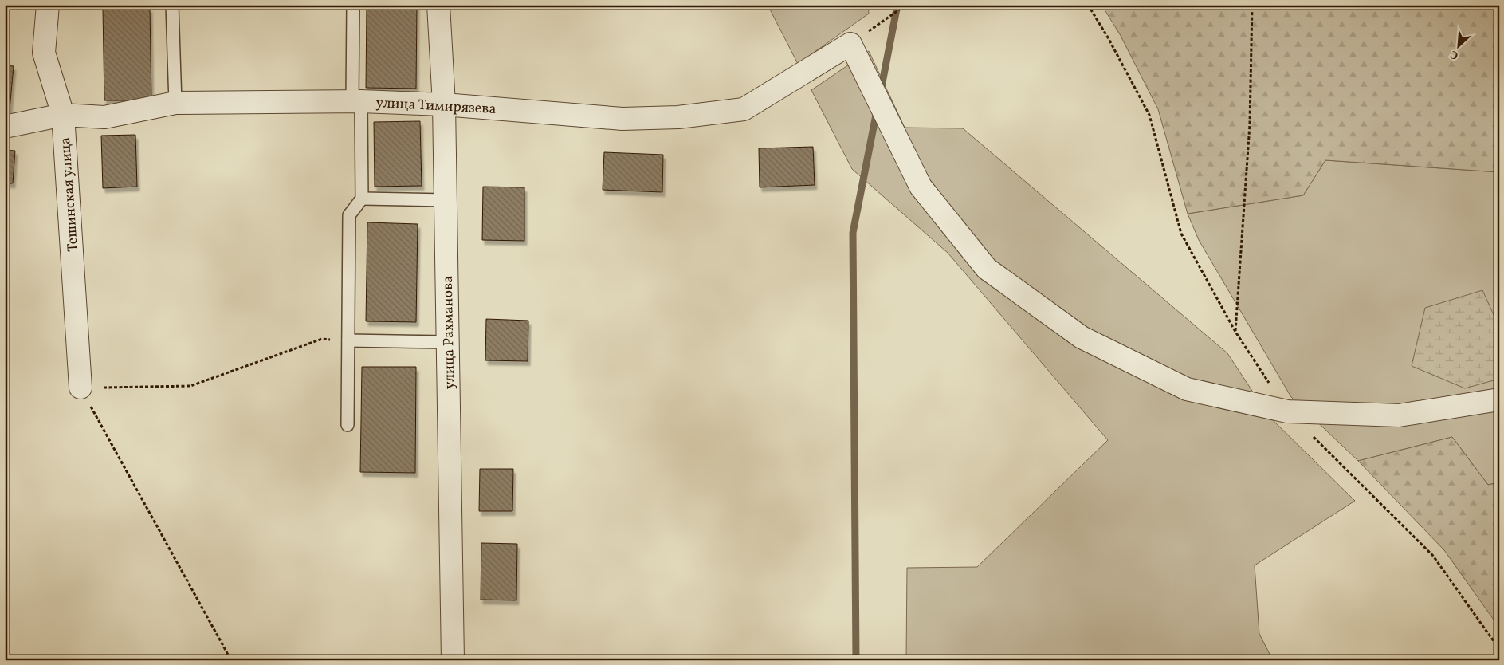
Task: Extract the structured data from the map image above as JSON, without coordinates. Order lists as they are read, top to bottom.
{
  "streets": {
    "street": ["улица Тимирязева", "Тешинская улица", "улица Рахманова"]
  },
  "crossings": [
    ["улица Тимирязева", "Тешинская улица"],
    ["улица Тимирязева", "улица Рахманова"]
  ],
  "north": "bottom left"
}
